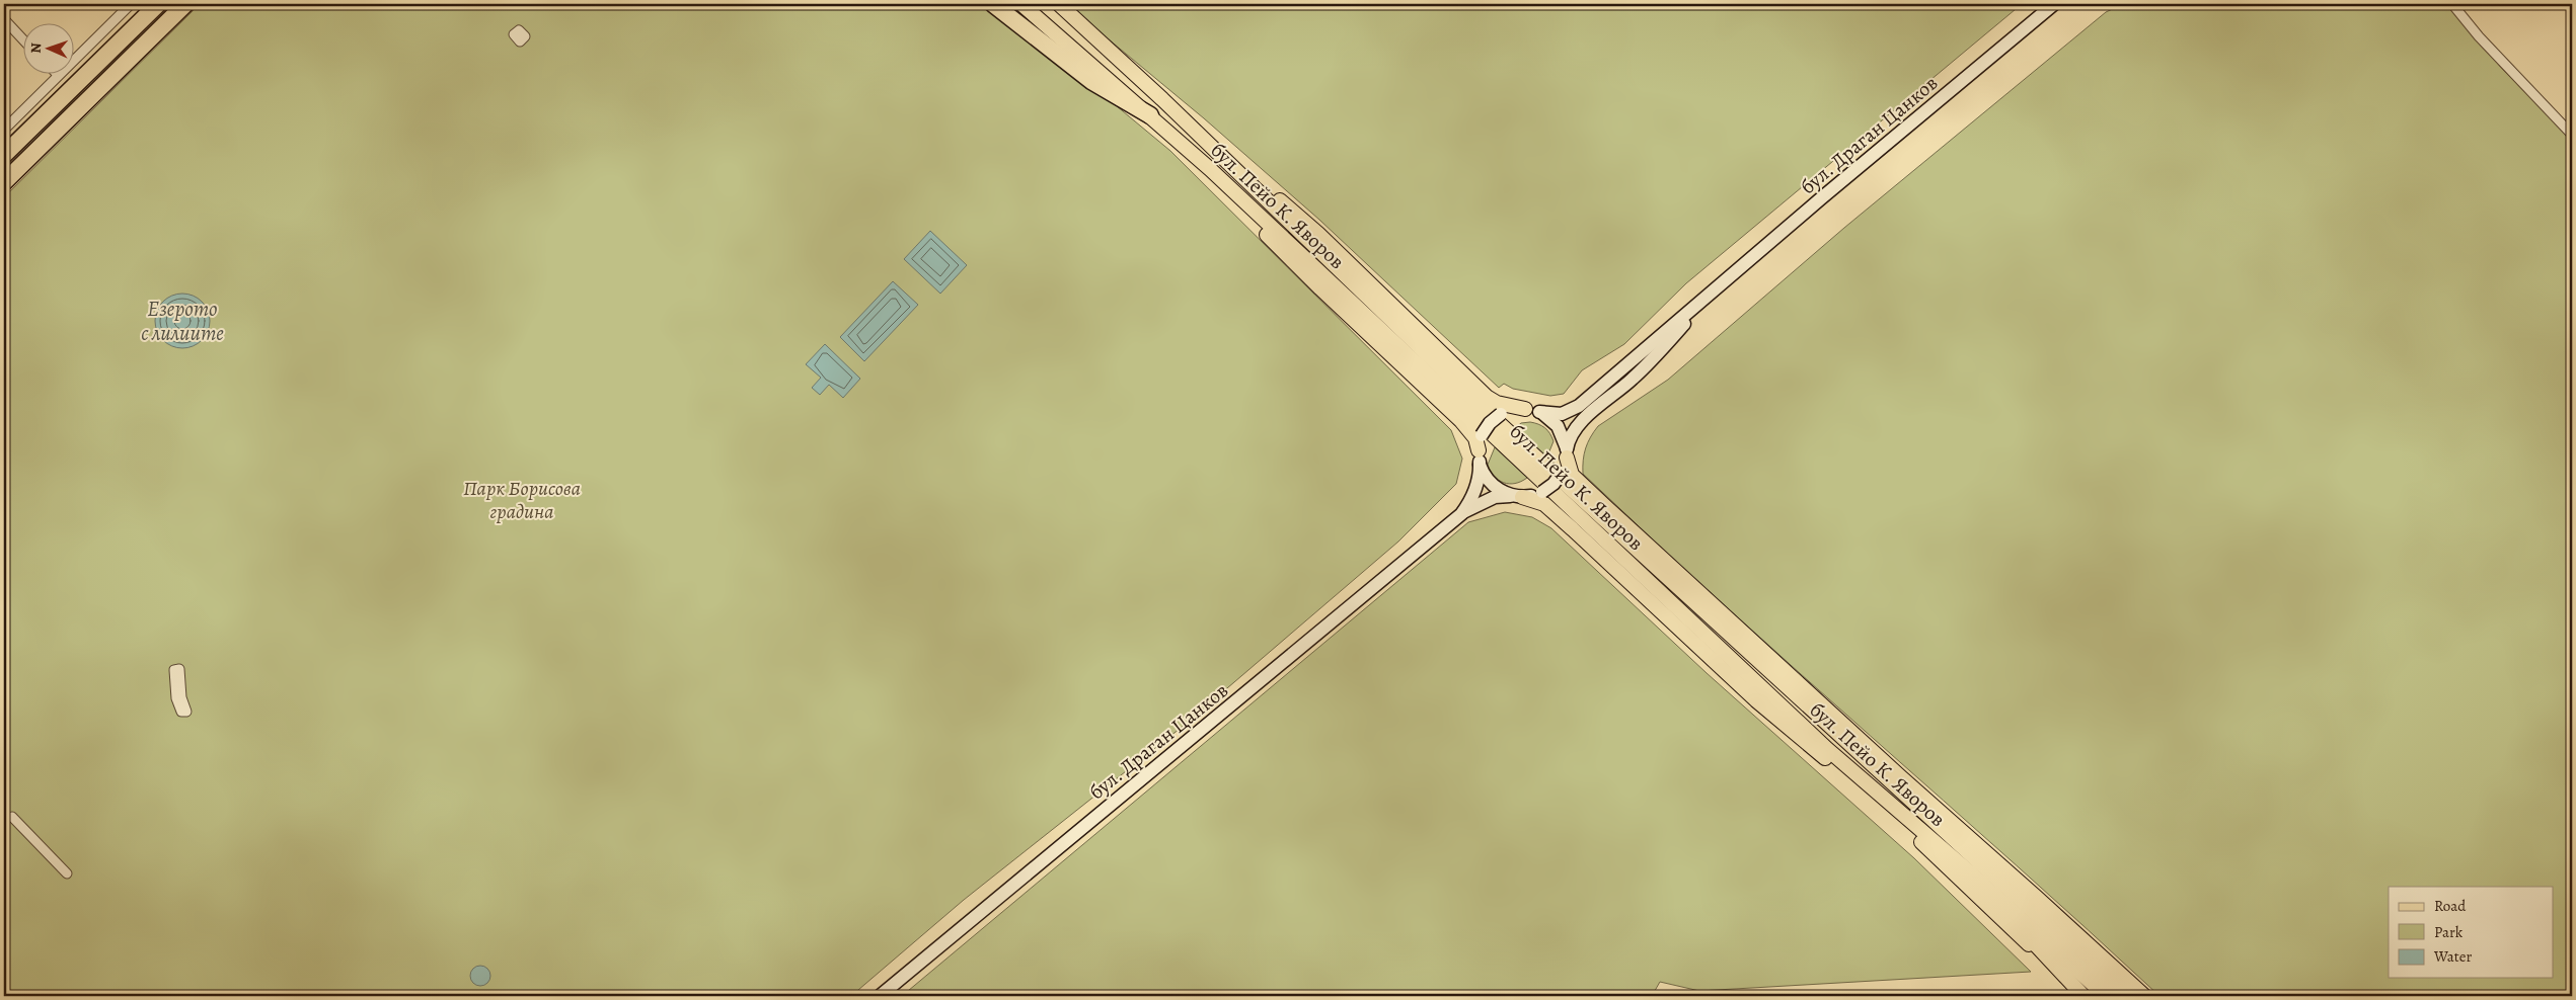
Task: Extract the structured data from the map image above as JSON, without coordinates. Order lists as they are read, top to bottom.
{
  "streets": {
    "main road": ["бул. Драган Цанков", "бул. Пейо К. Яворов"]
  },
  "water": ["Езерото с лилиите"],
  "parks": ["Парк Борисова градина"],
  "legend": ["Road", "Park", "Water"],
  "north": "left"
}
